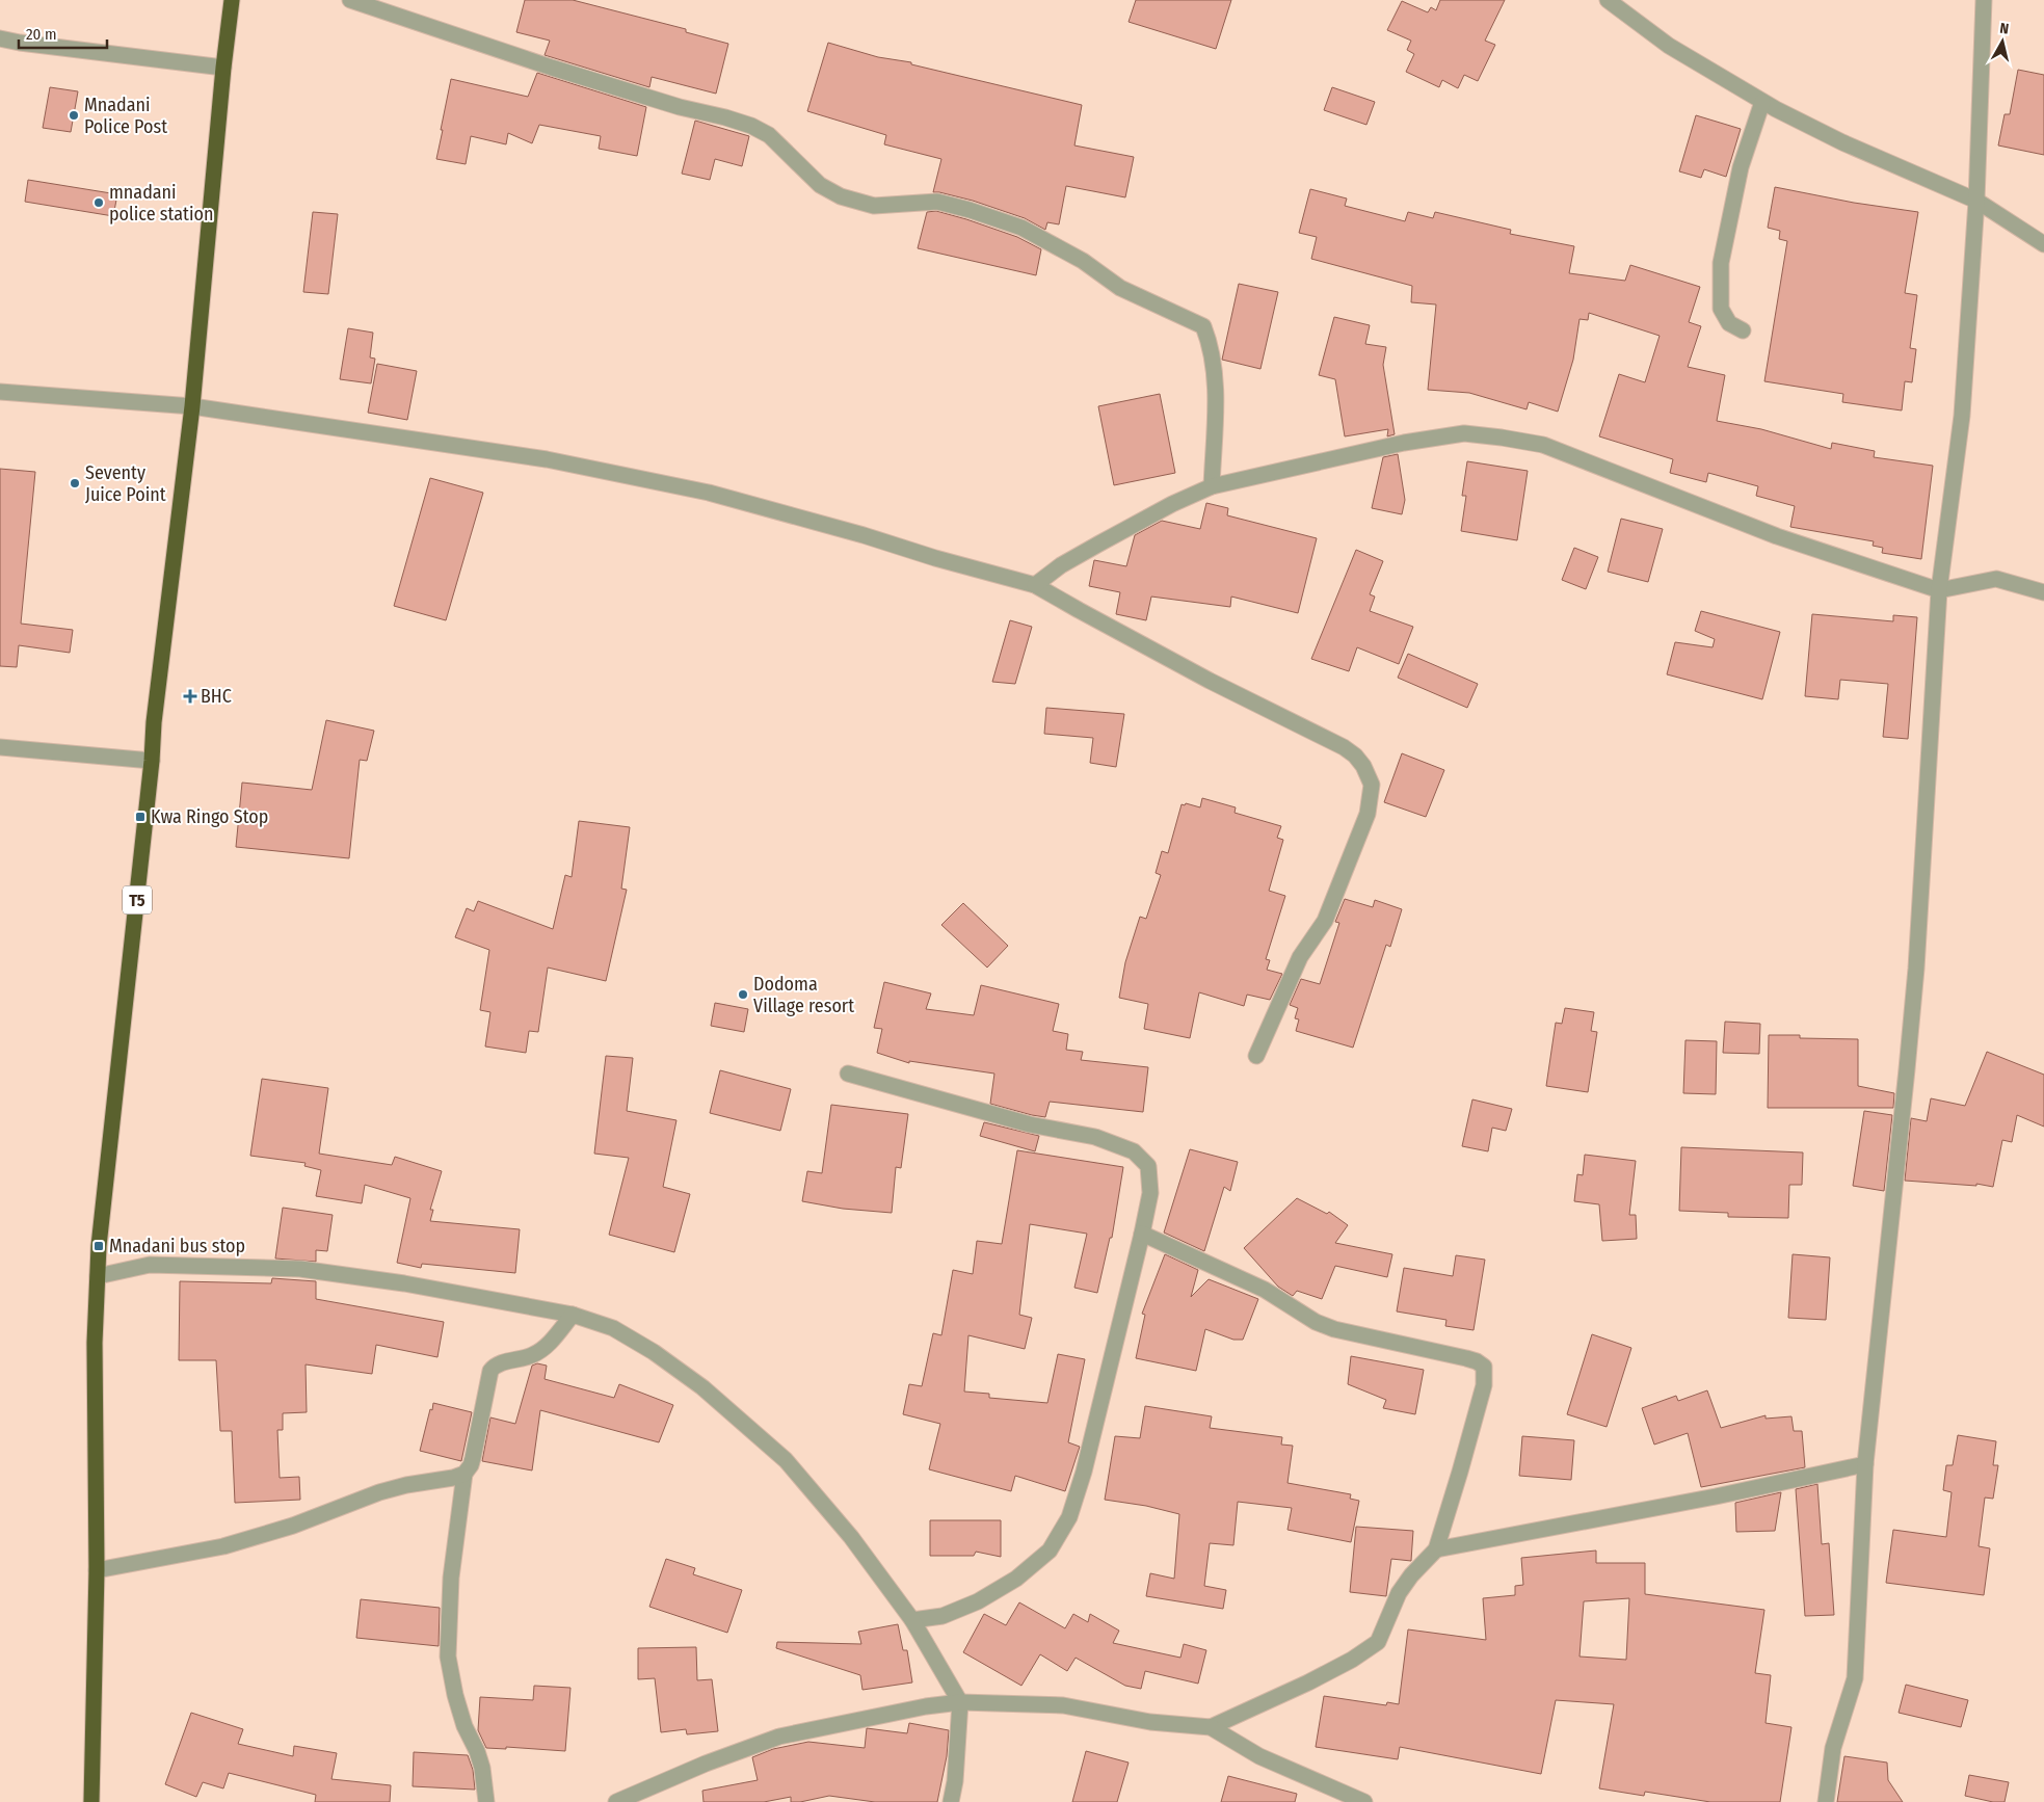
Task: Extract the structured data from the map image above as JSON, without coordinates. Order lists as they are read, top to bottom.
{
  "streets": {
    "highway": ["T5"]
  },
  "places": {
    "other": [
      "Mnadani Police Post",
      "mnadani police station",
      "Seventy Juice Point",
      "Dodoma Village resort"
    ],
    "health": ["BHC"],
    "transit": ["Kwa Ringo Stop", "Mnadani bus stop"]
  },
  "scale_bar": "20 m",
  "north": "top"
}
